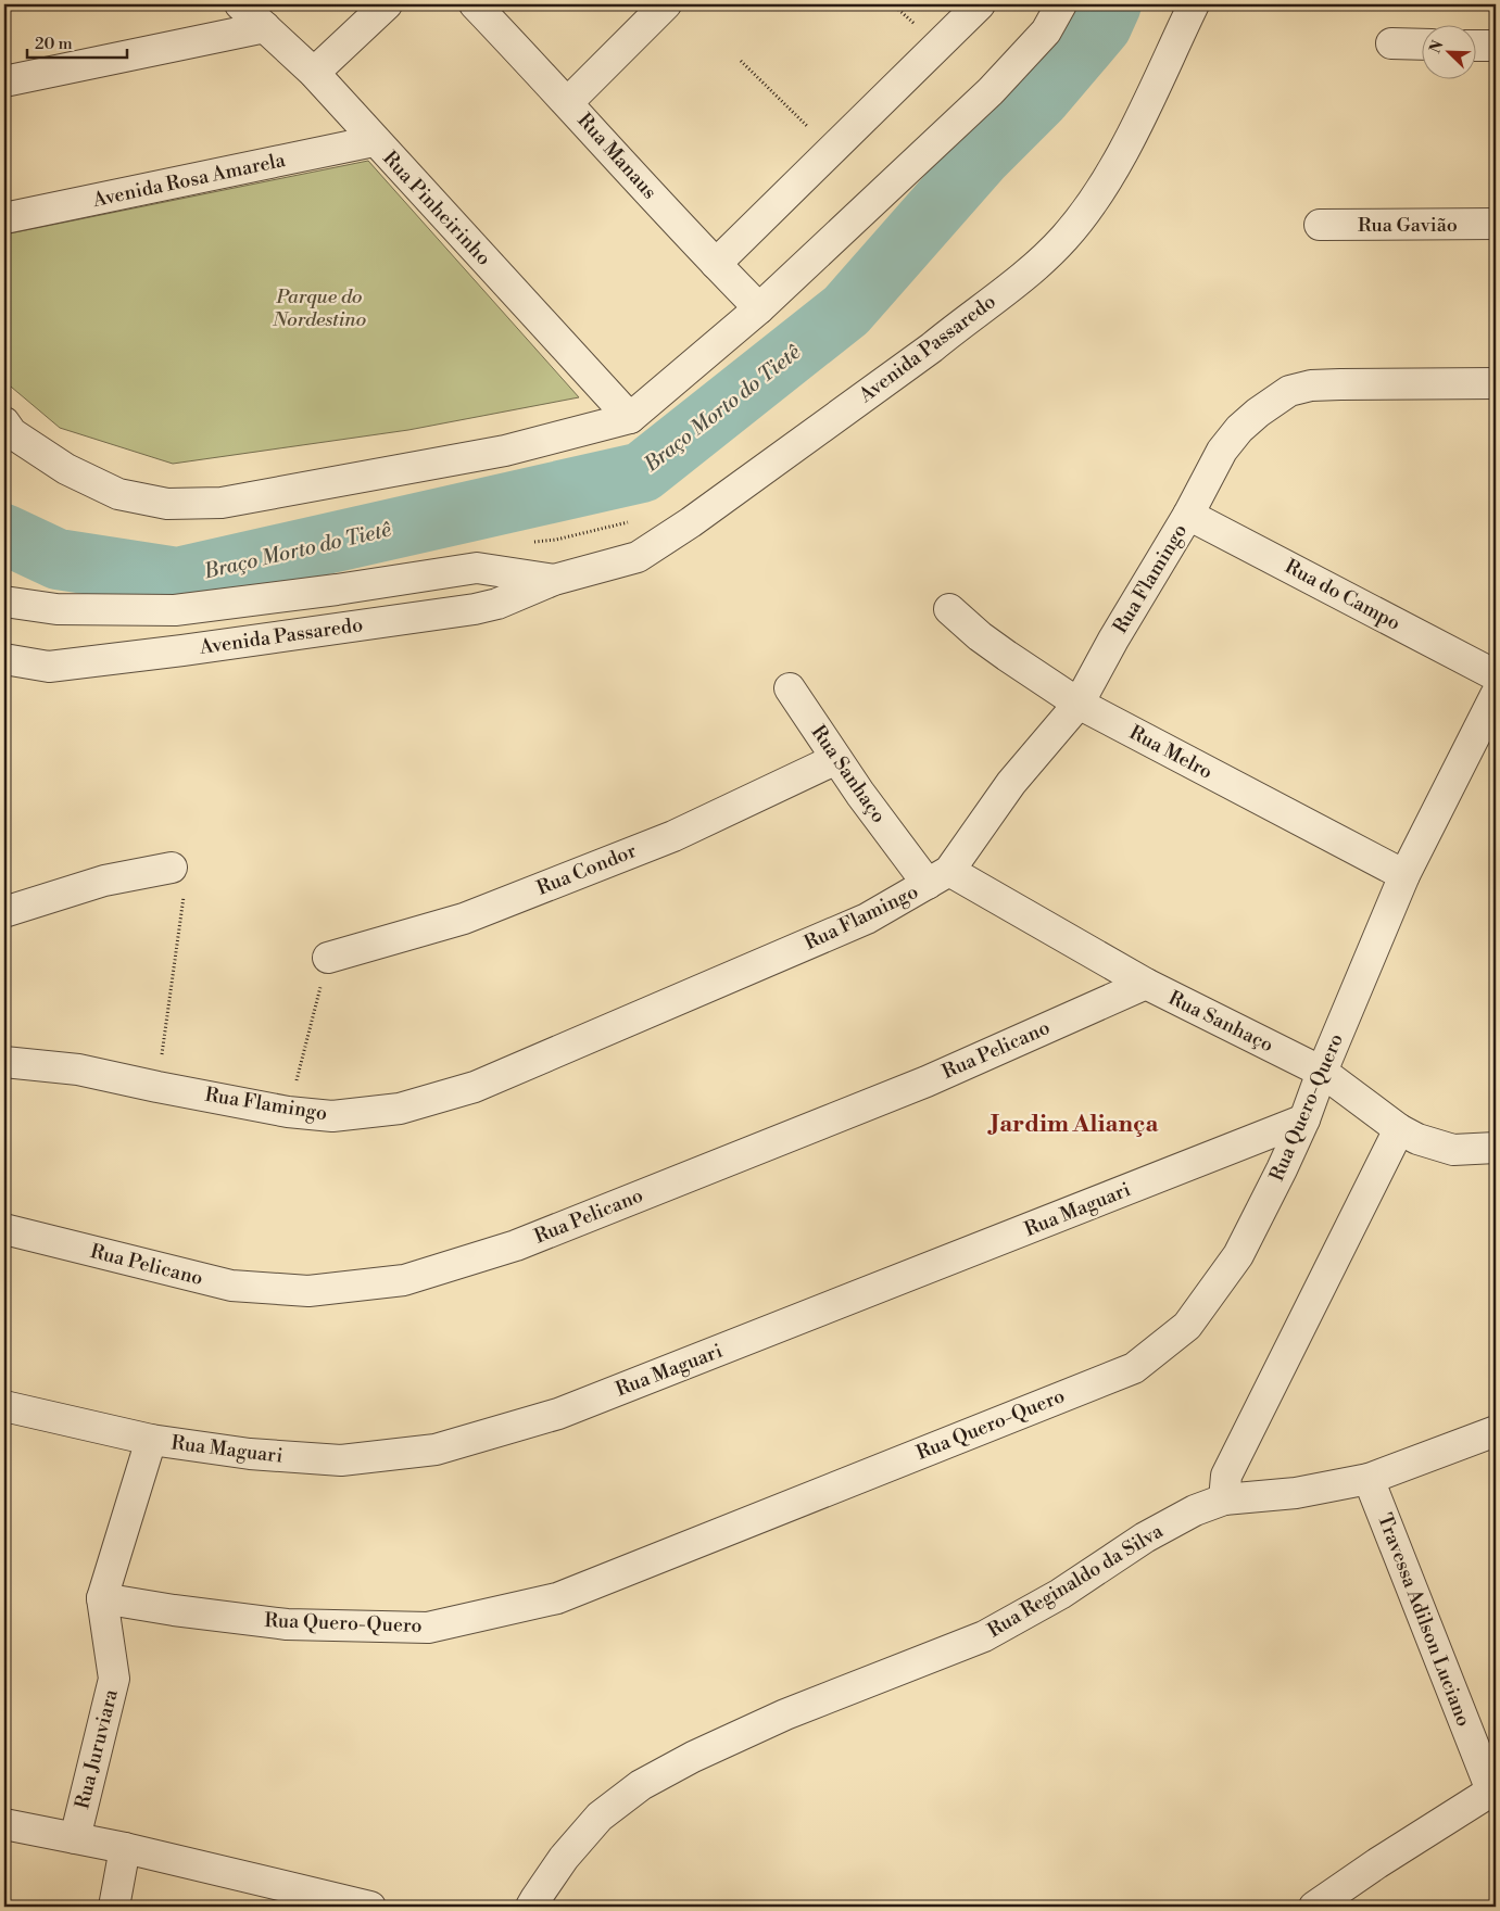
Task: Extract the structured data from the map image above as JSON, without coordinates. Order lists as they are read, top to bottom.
{
  "streets": {
    "street": [
      "Rua Manaus",
      "Avenida Rosa Amarela",
      "Rua Pinheirinho",
      "Rua Gavião",
      "Avenida Passaredo",
      "Rua Flamingo",
      "Rua do Campo",
      "Rua Melro",
      "Rua Sanhaço",
      "Rua Condor",
      "Rua Pelicano",
      "Rua Quero-Quero",
      "Rua Maguari",
      "Rua Reginaldo da Silva",
      "Travessa Adilson Luciano",
      "Rua Juruviara"
    ]
  },
  "crossings": [
    ["Avenida Rosa Amarela", "Rua Pinheirinho"],
    ["Rua Flamingo", "Rua do Campo"],
    ["Rua Flamingo", "Rua Melro"],
    ["Rua Flamingo", "Rua Sanhaço"],
    ["Rua Melro", "Rua Quero-Quero"],
    ["Rua Sanhaço", "Rua Condor"],
    ["Rua Sanhaço", "Rua Pelicano"],
    ["Rua Sanhaço", "Rua Quero-Quero"],
    ["Rua Quero-Quero", "Rua Maguari"],
    ["Rua Quero-Quero", "Rua Juruviara"],
    ["Rua Maguari", "Rua Juruviara"],
    ["Rua Reginaldo da Silva", "Travessa Adilson Luciano"]
  ],
  "districts": ["Jardim Aliança"],
  "water": ["Braço Morto do Tietê"],
  "parks": ["Parque do Nordestino"],
  "scale_bar": "20 m",
  "north": "top left"
}
